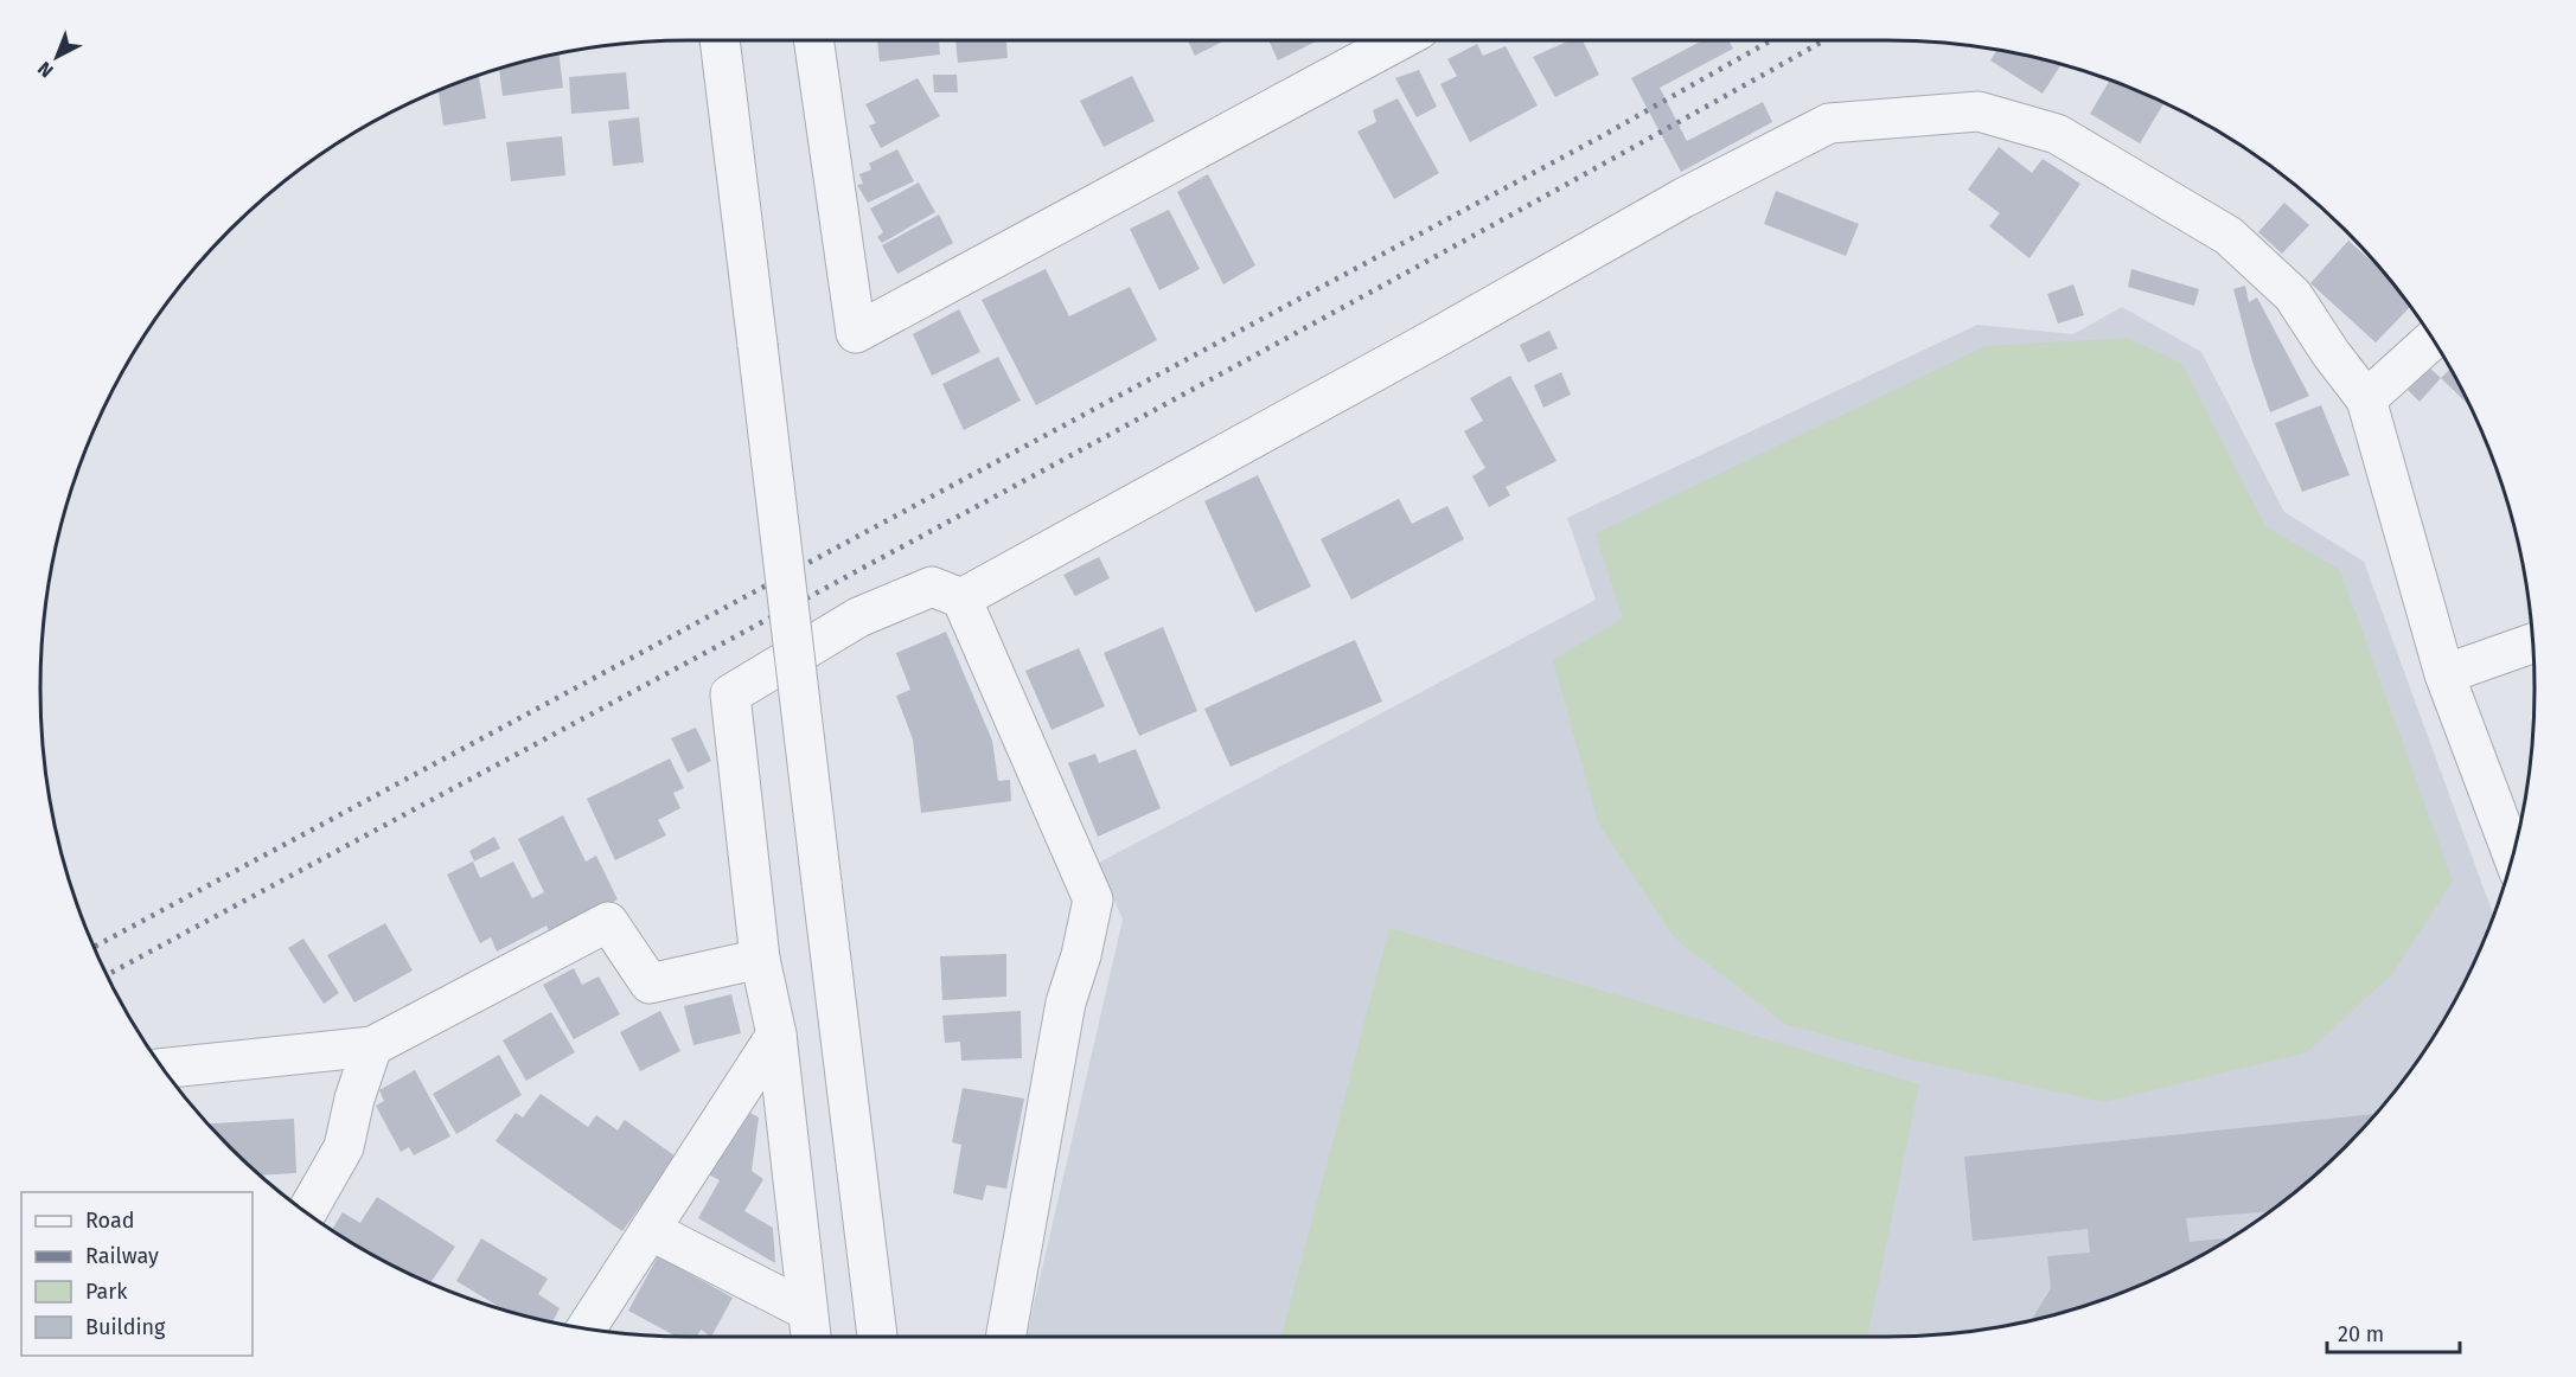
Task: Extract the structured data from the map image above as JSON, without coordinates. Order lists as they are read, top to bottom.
{
  "legend": [
    "Road",
    "Railway",
    "Park",
    "Building"
  ],
  "scale_bar": "20 m",
  "north": "bottom left"
}
